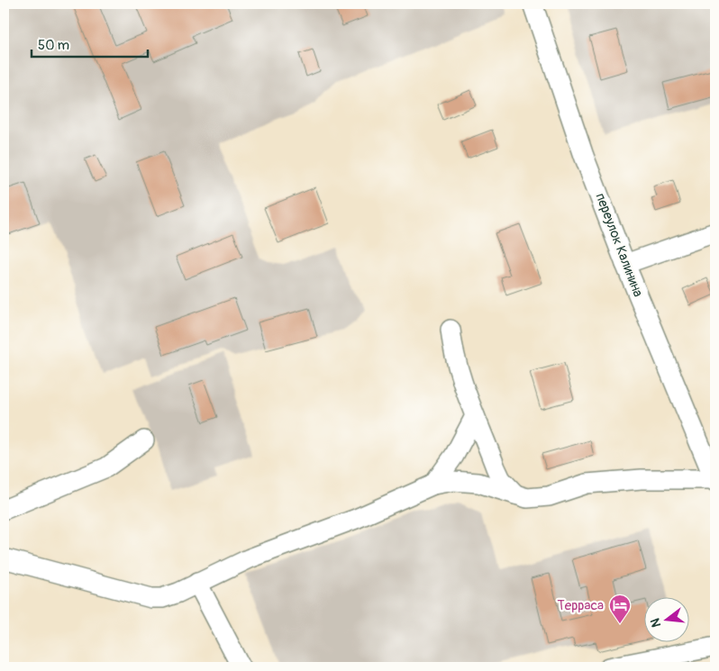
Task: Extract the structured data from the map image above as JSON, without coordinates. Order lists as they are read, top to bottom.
{
  "streets": {
    "street": ["переулок Калинина"]
  },
  "places": {
    "hotel": ["Терраса"]
  },
  "scale_bar": "50 m",
  "north": "left"
}
